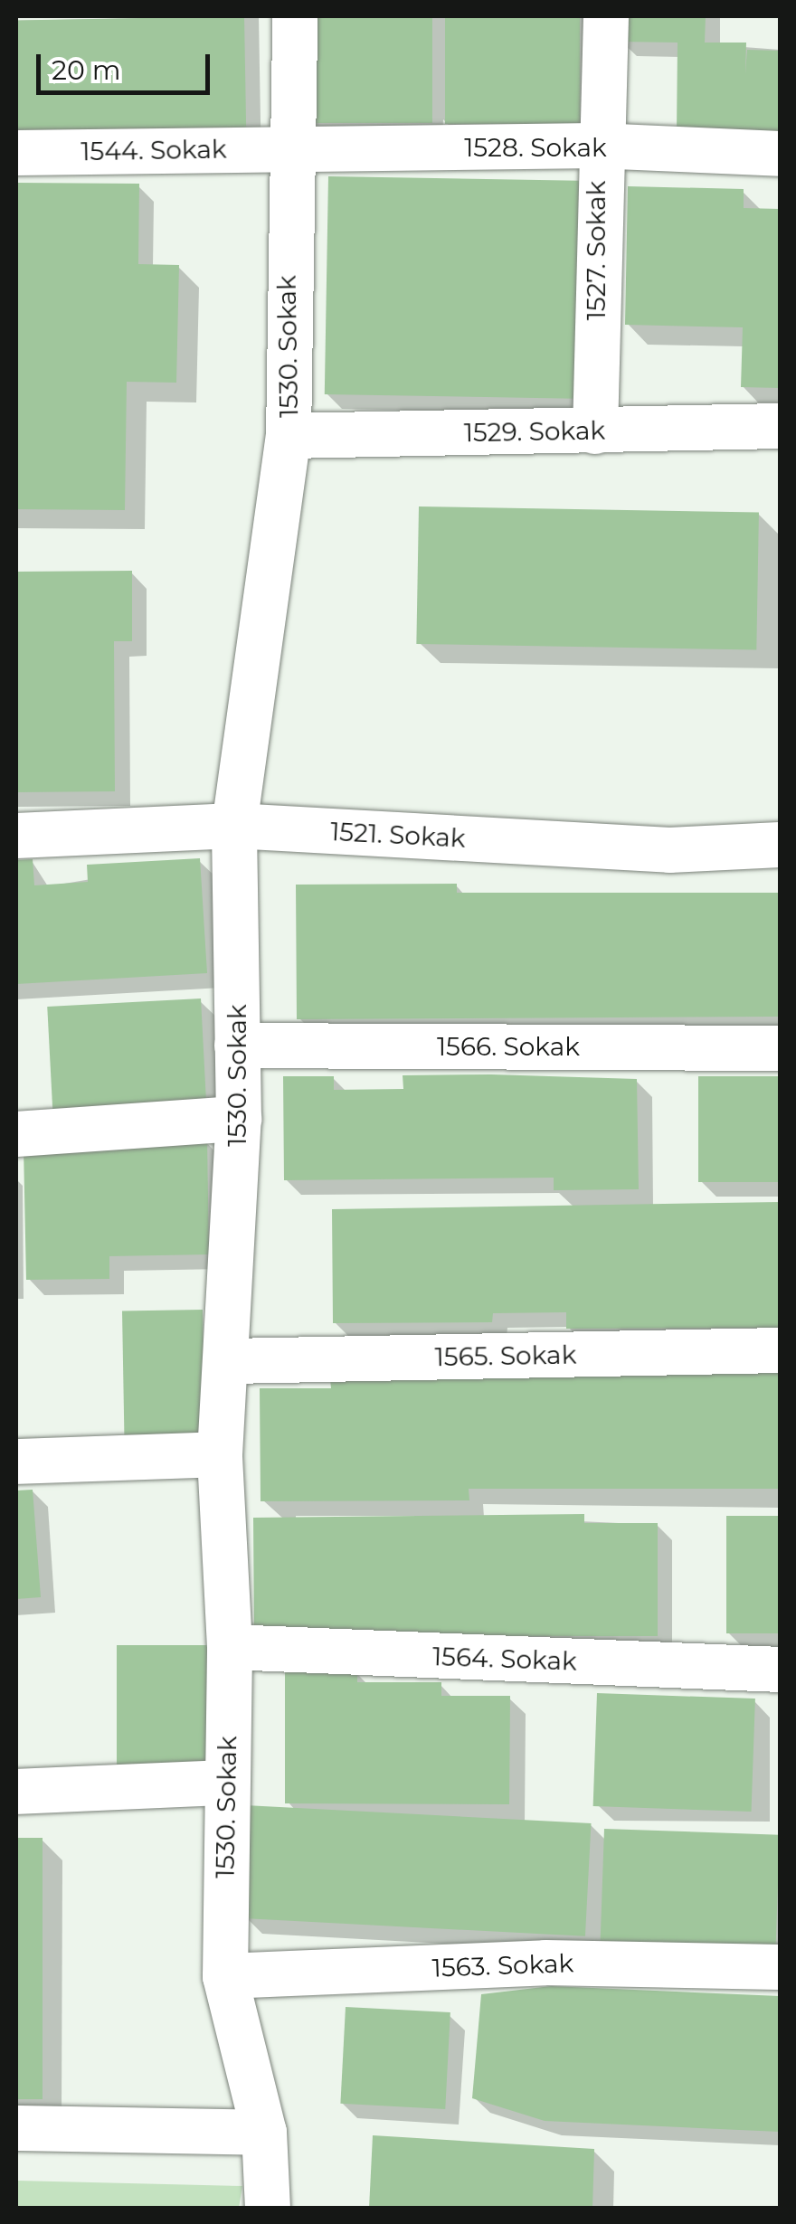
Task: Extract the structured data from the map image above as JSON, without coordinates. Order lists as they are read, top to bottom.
{
  "streets": {
    "street": [
      "1528. Sokak",
      "1544. Sokak",
      "1527. Sokak",
      "1530. Sokak",
      "1529. Sokak",
      "1521. Sokak",
      "1566. Sokak",
      "1565. Sokak",
      "1564. Sokak",
      "1563. Sokak"
    ]
  },
  "crossings": [
    ["1528. Sokak", "1544. Sokak"],
    ["1528. Sokak", "1527. Sokak"],
    ["1528. Sokak", "1530. Sokak"],
    ["1544. Sokak", "1530. Sokak"],
    ["1527. Sokak", "1529. Sokak"],
    ["1530. Sokak", "1529. Sokak"],
    ["1530. Sokak", "1521. Sokak"],
    ["1530. Sokak", "1566. Sokak"],
    ["1530. Sokak", "1565. Sokak"],
    ["1530. Sokak", "1564. Sokak"],
    ["1530. Sokak", "1563. Sokak"]
  ],
  "scale_bar": "20 m"
}
